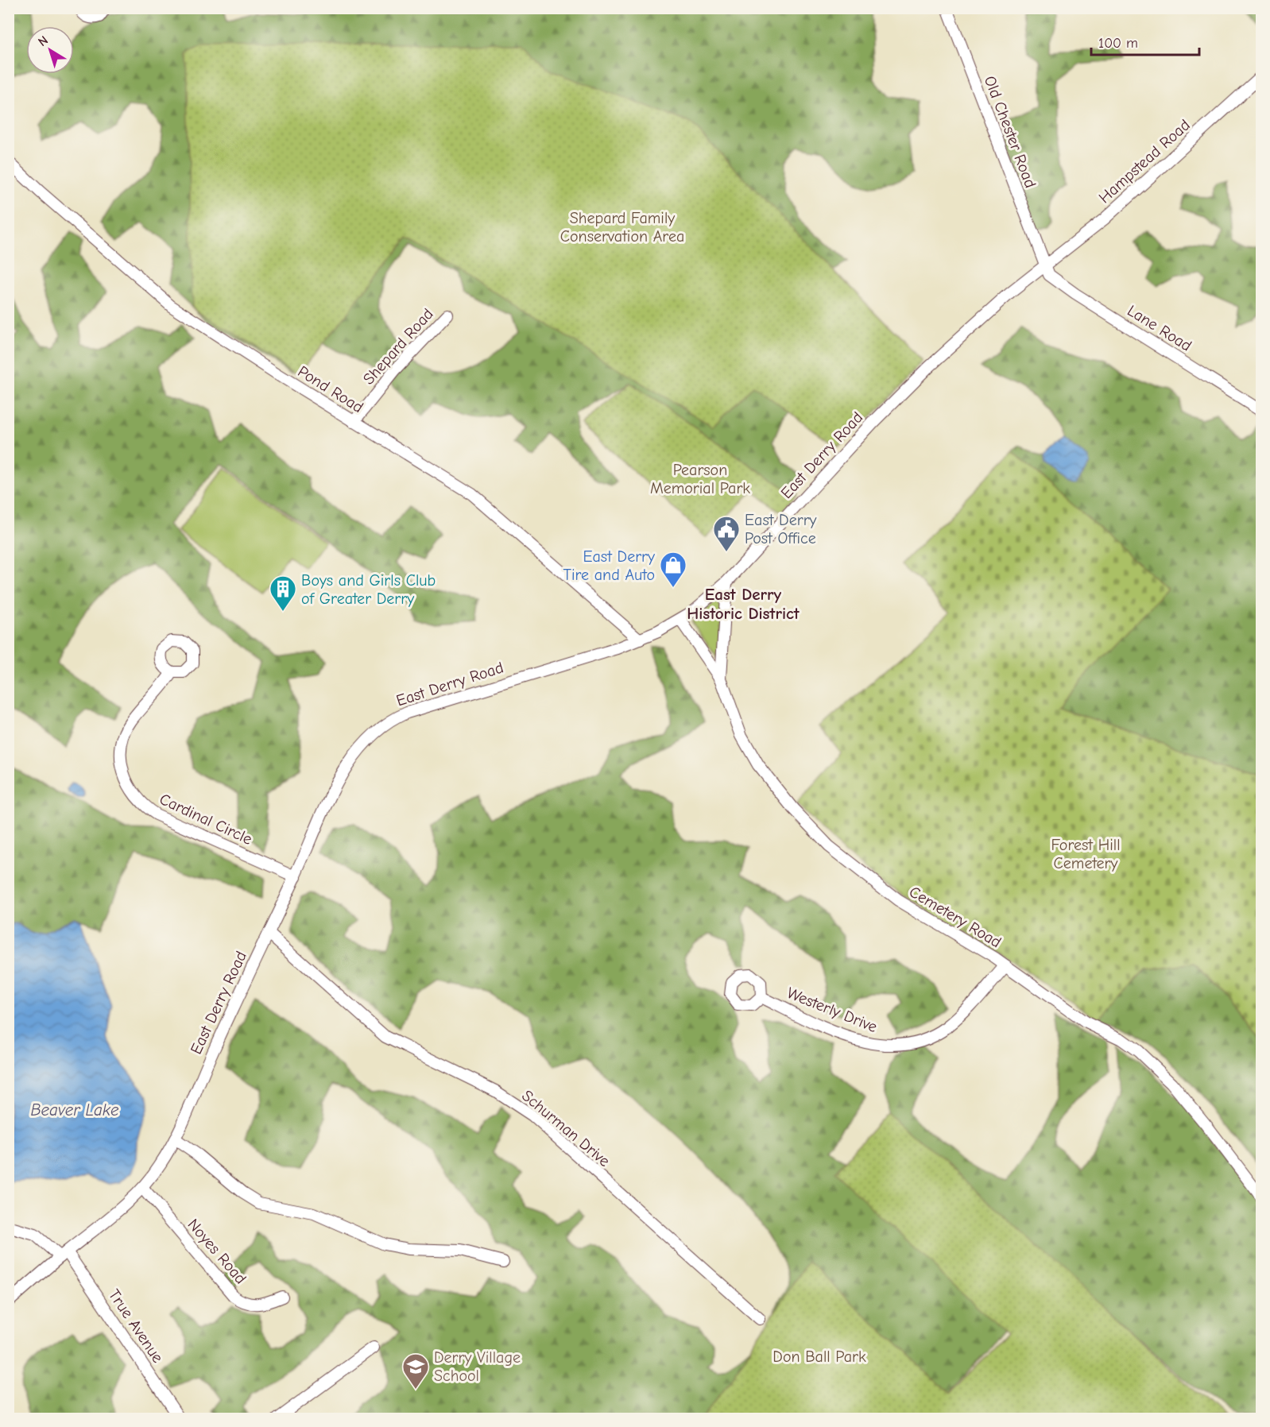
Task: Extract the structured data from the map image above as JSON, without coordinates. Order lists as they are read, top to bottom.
{
  "streets": {
    "street": [
      "Old Chester Road",
      "Hampstead Road",
      "Lane Road",
      "Shepard Road",
      "Pond Road",
      "East Derry Road",
      "Cardinal Circle",
      "Cemetery Road",
      "Westerly Drive",
      "Schurman Drive",
      "Noyes Road",
      "True Avenue"
    ]
  },
  "crossings": [
    ["Old Chester Road", "Hampstead Road"],
    ["Old Chester Road", "Lane Road"],
    ["Old Chester Road", "East Derry Road"],
    ["Hampstead Road", "Lane Road"],
    ["Hampstead Road", "East Derry Road"],
    ["Lane Road", "East Derry Road"],
    ["Shepard Road", "Pond Road"],
    ["Pond Road", "East Derry Road"],
    ["East Derry Road", "Cardinal Circle"],
    ["East Derry Road", "Cemetery Road"],
    ["East Derry Road", "Schurman Drive"],
    ["East Derry Road", "Noyes Road"],
    ["East Derry Road", "True Avenue"],
    ["Cemetery Road", "Westerly Drive"]
  ],
  "districts": ["East Derry Historic District"],
  "water": ["Beaver Lake"],
  "parks": [
    "Shepard Family Conservation Area",
    "Pearson Memorial Park",
    "Forest Hill Cemetery",
    "Don Ball Park"
  ],
  "places": {
    "public building": ["East Derry Post Office"],
    "shop": ["East Derry Tire and Auto"],
    "building": ["Boys and Girls Club of Greater Derry"],
    "school or university": ["Derry Village School"]
  },
  "scale_bar": "100 m",
  "north": "top left"
}
